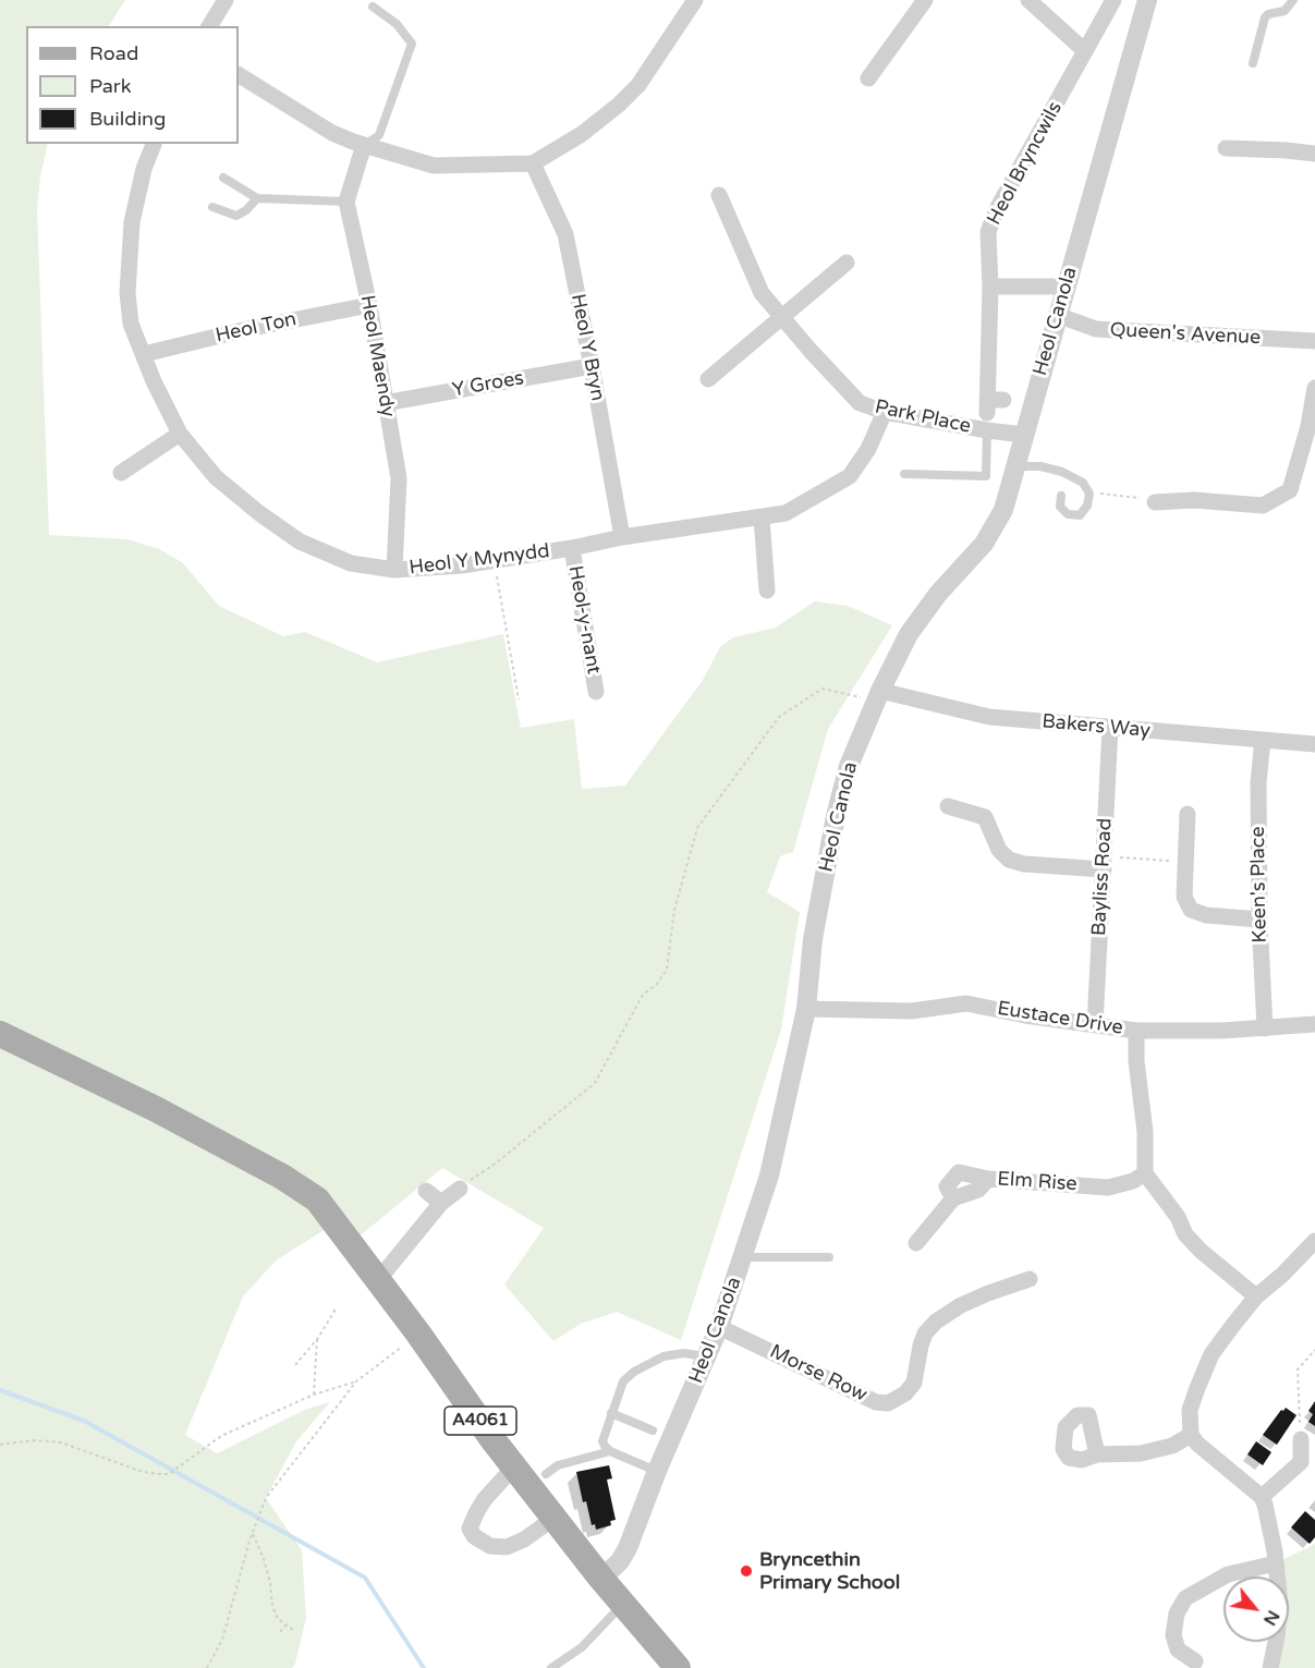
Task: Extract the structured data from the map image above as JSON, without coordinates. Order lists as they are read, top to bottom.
{
  "streets": {
    "main road": ["A4061"],
    "street": [
      "Heol Bryncwils",
      "Heol Canola",
      "Heol Ton",
      "Queen's Avenue",
      "Heol Y Bryn",
      "Heol Maendy",
      "Y Groes",
      "Park Place",
      "Heol Y Mynydd",
      "Heol-y-nant",
      "Bakers Way",
      "Bayliss Road",
      "Keen's Place",
      "Eustace Drive",
      "Elm Rise",
      "Morse Row"
    ]
  },
  "crossings": [
    ["Heol Canola", "Queen's Avenue"],
    ["Heol Canola", "Park Place"],
    ["Heol Canola", "Bakers Way"],
    ["Heol Canola", "Eustace Drive"],
    ["Heol Canola", "Morse Row"],
    ["Heol Canola", "A4061"],
    ["Heol Ton", "Heol Maendy"],
    ["Heol Ton", "Heol Y Mynydd"],
    ["Heol Y Bryn", "Y Groes"],
    ["Heol Y Bryn", "Heol Y Mynydd"],
    ["Heol Maendy", "Y Groes"],
    ["Heol Maendy", "Heol Y Mynydd"],
    ["Park Place", "Heol Y Mynydd"],
    ["Heol Y Mynydd", "Heol-y-nant"],
    ["Bakers Way", "Bayliss Road"],
    ["Bakers Way", "Keen's Place"],
    ["Bayliss Road", "Eustace Drive"],
    ["Keen's Place", "Eustace Drive"]
  ],
  "places": ["Bryncethin Primary School"],
  "legend": ["Road", "Park", "Building"],
  "north": "bottom right"
}
